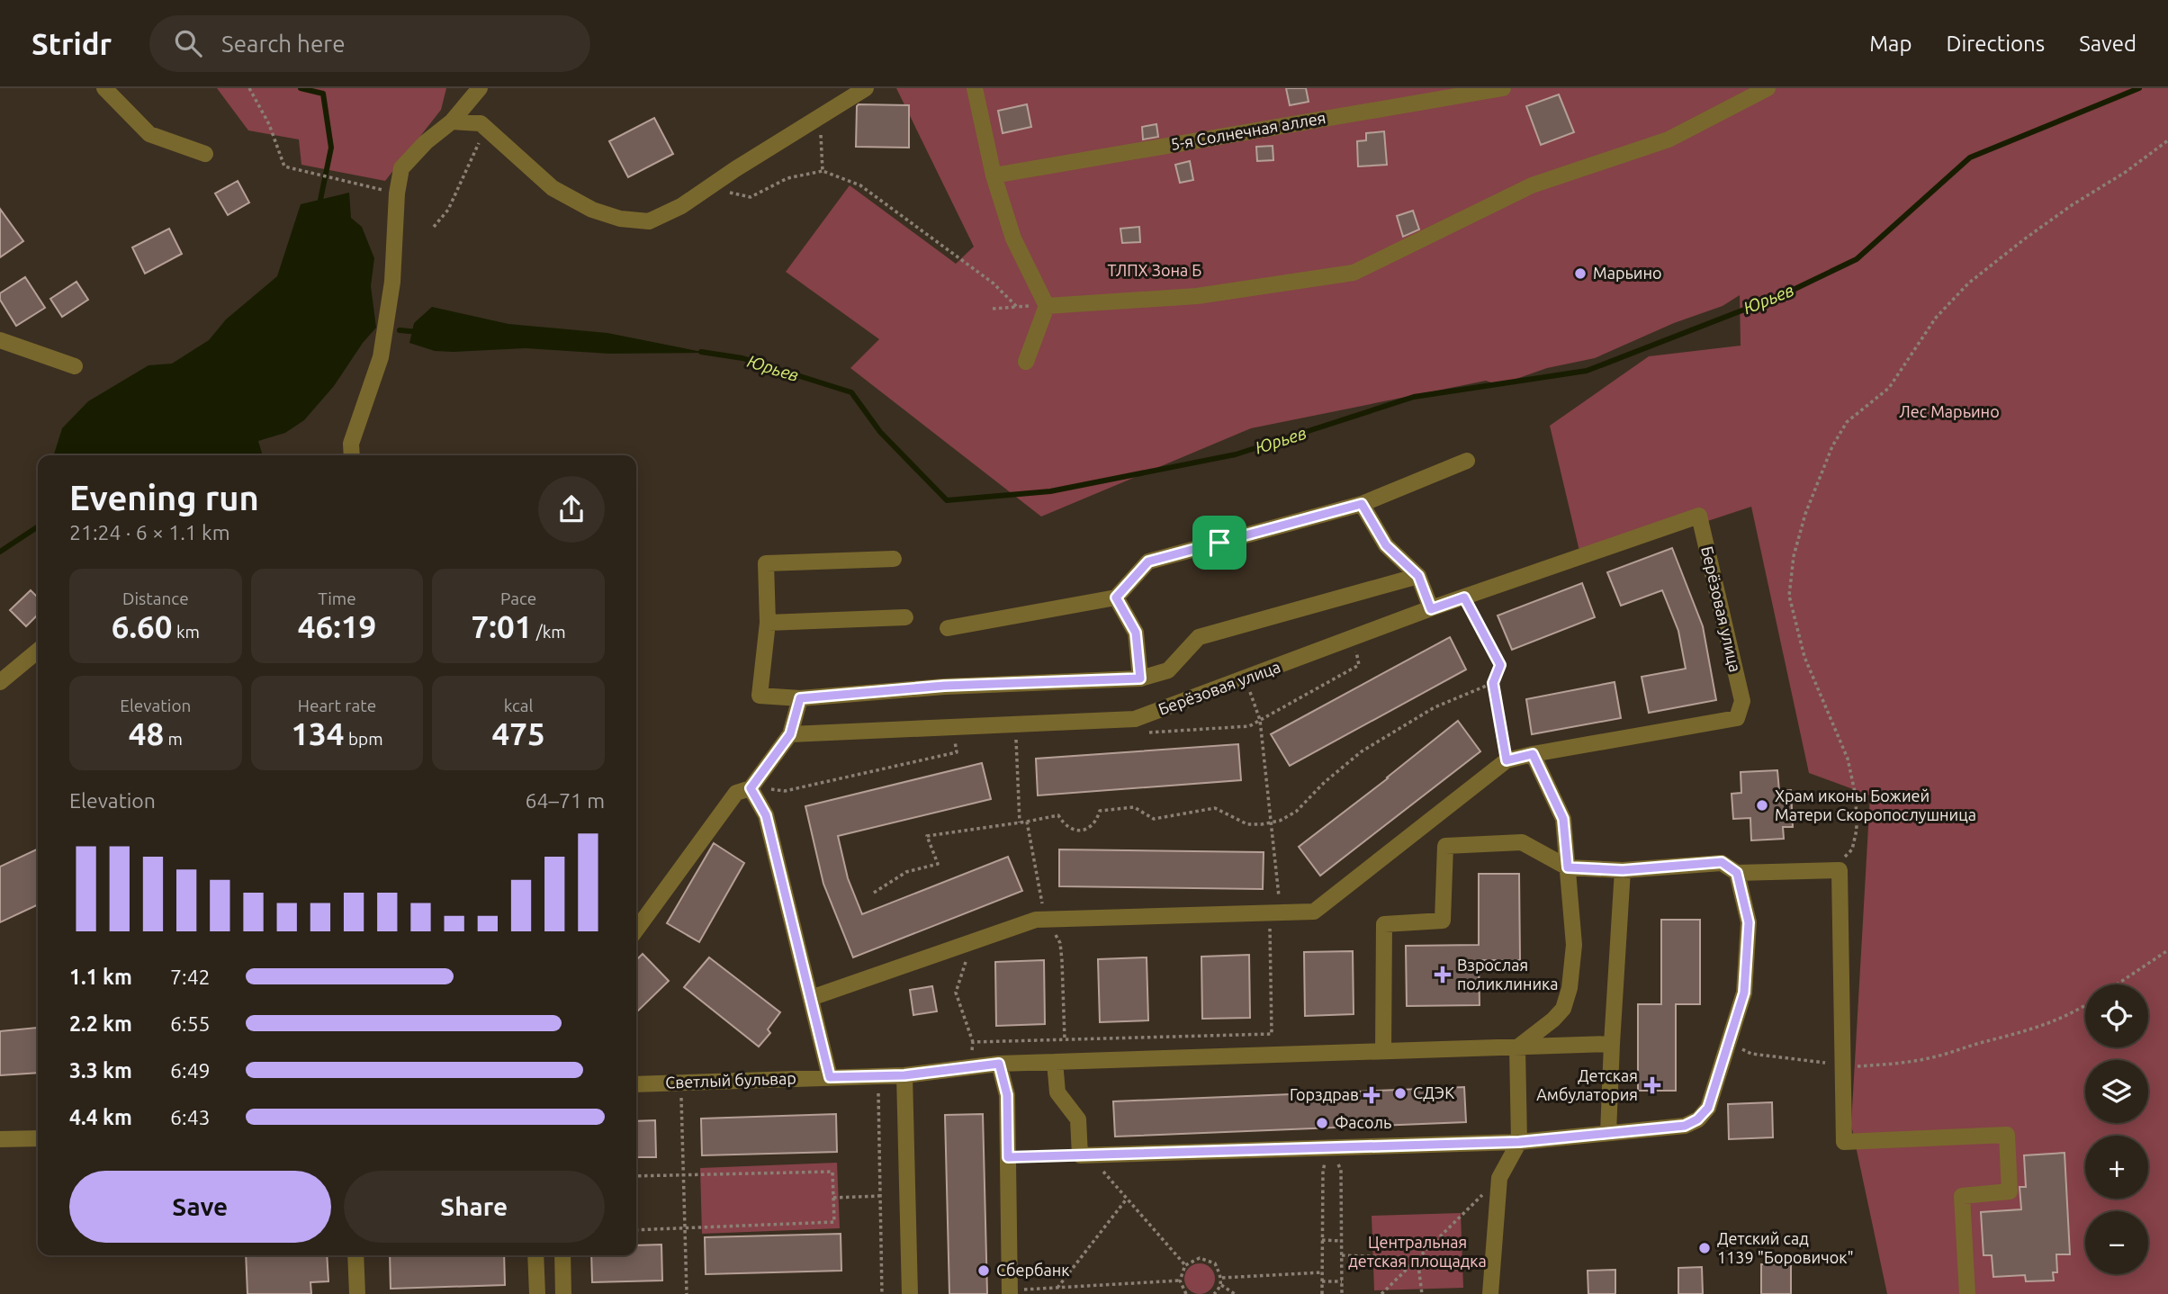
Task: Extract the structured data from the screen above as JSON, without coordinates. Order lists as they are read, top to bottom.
{
  "streets": {
    "street": ["5-я Солнечная аллея", "Берёзовая улица", "Светлый бульвар"]
  },
  "water": ["Юрьев"],
  "parks": ["ТЛПХ Зона Б", "Лес Марьино", "Центральная детская площадка"],
  "places": {
    "other": [
      "Марьино",
      "Храм иконы Божией Матери Скоропослушница",
      "СДЭК",
      "Фасоль",
      "Детский сад 1139 \"Боровичок\"",
      "Сбербанк"
    ],
    "health": ["Взрослая поликлиника", "Детская Амбулатория", "Горздрав"]
  },
  "page": {
    "header": "Stridr",
    "search": "Search here",
    "nav": ["Map", "Directions", "Saved"],
    "heading": ["Evening run", "21:24 · 6 × 1.1 km"],
    "stats": [
      ["Distance", "6.60 km"],
      ["Time", "46:19"],
      ["Pace", "7:01 /km"],
      ["Elevation", "48 m"],
      ["Heart rate", "134 bpm"],
      ["kcal", "475"]
    ],
    "chart": ["Elevation", "64–71 m"],
    "list": [
      {
        "name": "1.1 km",
        "note": "7:42"
      },
      {
        "name": "2.2 km",
        "note": "6:55"
      },
      {
        "name": "3.3 km",
        "note": "6:49"
      },
      {
        "name": "4.4 km",
        "note": "6:43"
      }
    ],
    "map_buttons": ["+", "−"],
    "buttons": ["Save", "Share"]
  }
}
